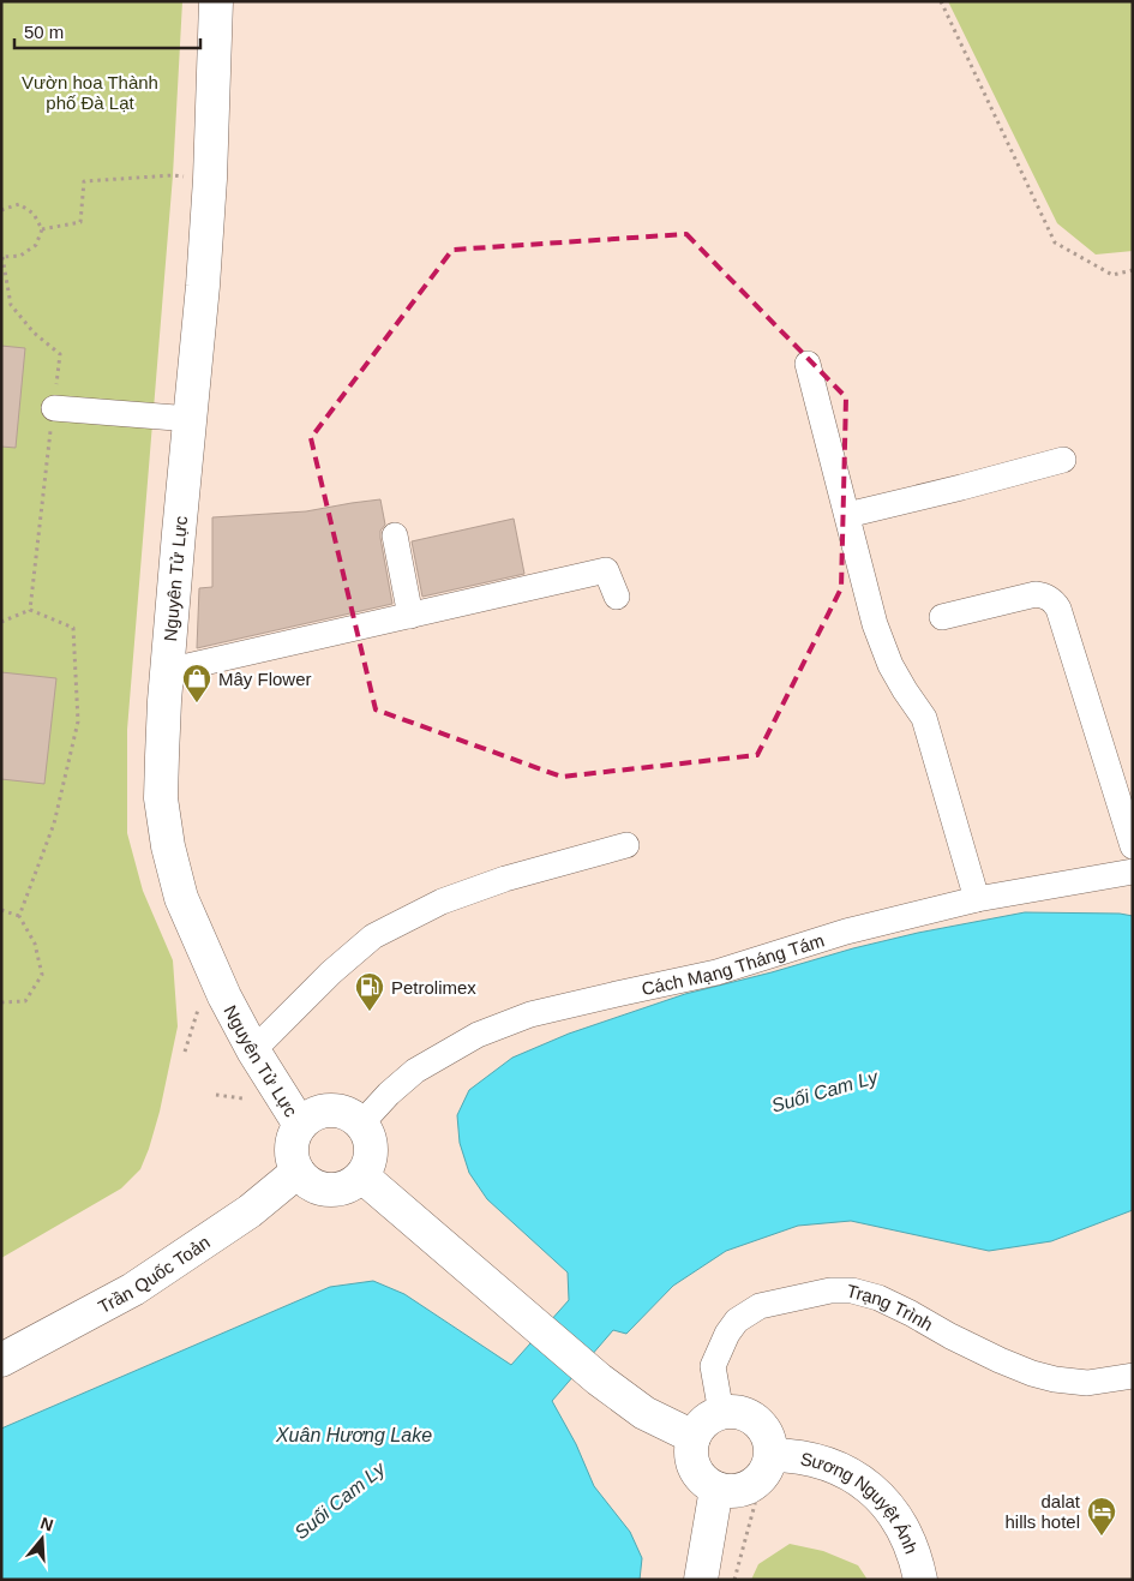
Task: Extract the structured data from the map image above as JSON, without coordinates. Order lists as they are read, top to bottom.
{
  "streets": {
    "main road": ["Nguyên Tử Lực", "Trần Quốc Toản", "Sương Nguyệt Ánh"],
    "street": ["Cách Mạng Tháng Tám", "Trạng Trình"]
  },
  "crossings": [
    ["Nguyên Tử Lực", "Cách Mạng Tháng Tám"],
    ["Nguyên Tử Lực", "Trần Quốc Toản"],
    ["Cách Mạng Tháng Tám", "Trần Quốc Toản"],
    ["Trạng Trình", "Sương Nguyệt Ánh"]
  ],
  "water": ["Suối Cam Ly", "Xuân Hương Lake"],
  "parks": ["Vườn hoa Thành phố Đà Lạt"],
  "places": {
    "shop": ["Mây Flower"],
    "fuel station": ["Petrolimex"],
    "hotel": ["dalat hills hotel"]
  },
  "scale_bar": "50 m",
  "north": "top"
}
